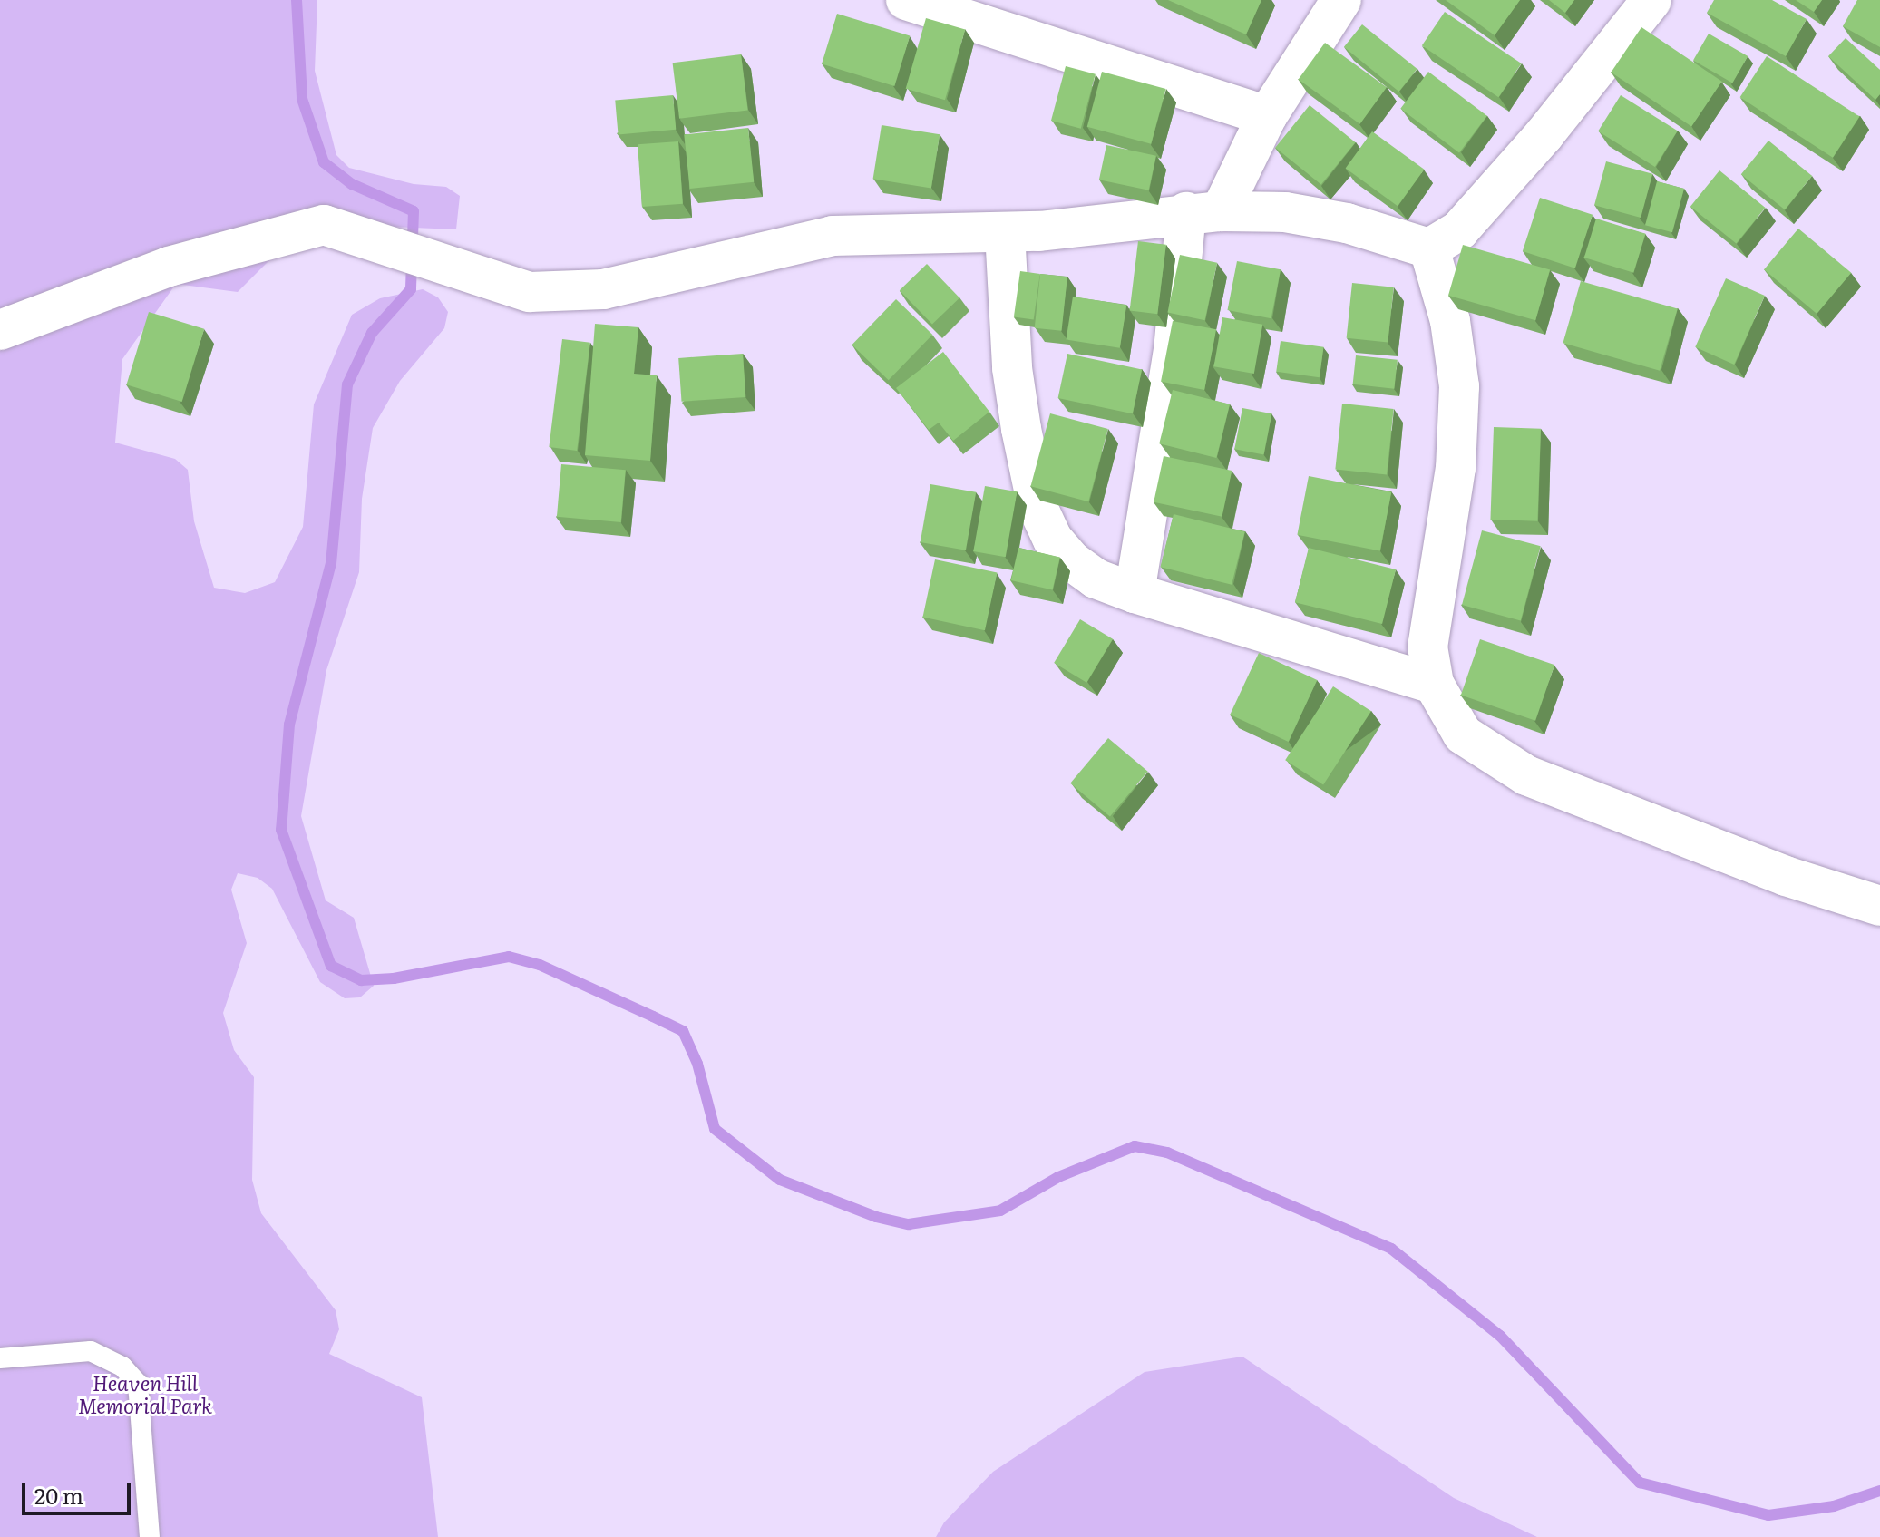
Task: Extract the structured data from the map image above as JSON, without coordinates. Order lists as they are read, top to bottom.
{
  "parks": ["Heaven Hill Memorial Park"],
  "scale_bar": "20 m"
}
